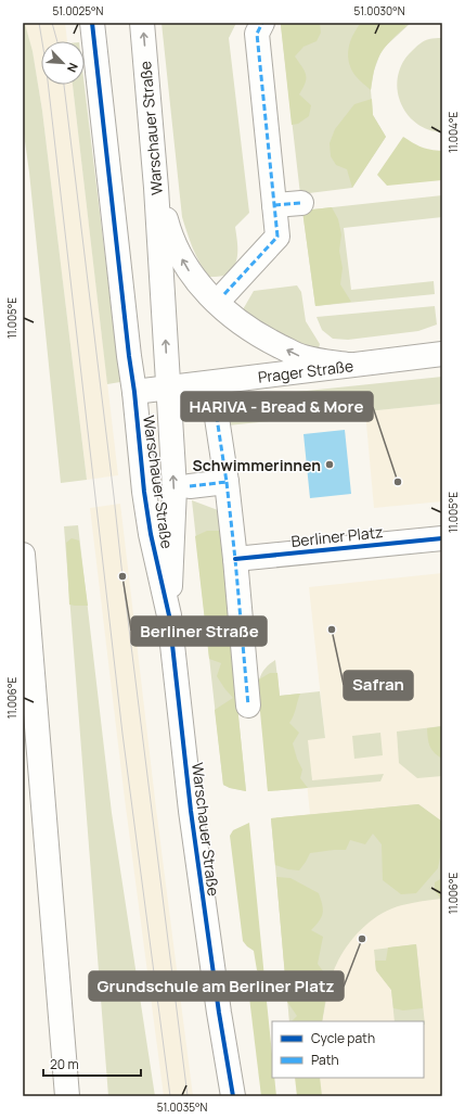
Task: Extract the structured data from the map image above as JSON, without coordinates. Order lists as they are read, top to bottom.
{
  "streets": {
    "street": ["Warschauer Straße", "Prager Straße", "Berliner Platz"]
  },
  "crossings": [
    ["Warschauer Straße", "Prager Straße"]
  ],
  "places": [
    "Schwimmerinnen",
    "HARIVA - Bread & More",
    "Berliner Straße",
    "Safran",
    "Grundschule am Berliner Platz"
  ],
  "legend": ["Cycle path", "Path"],
  "scale_bar": "20 m",
  "north": "bottom right",
  "coordinates": [
    "51.0025°N",
    "51.0030°N",
    "11.004°E",
    "11.005°E",
    "11.006°E",
    "51.0035°N"
  ]
}
